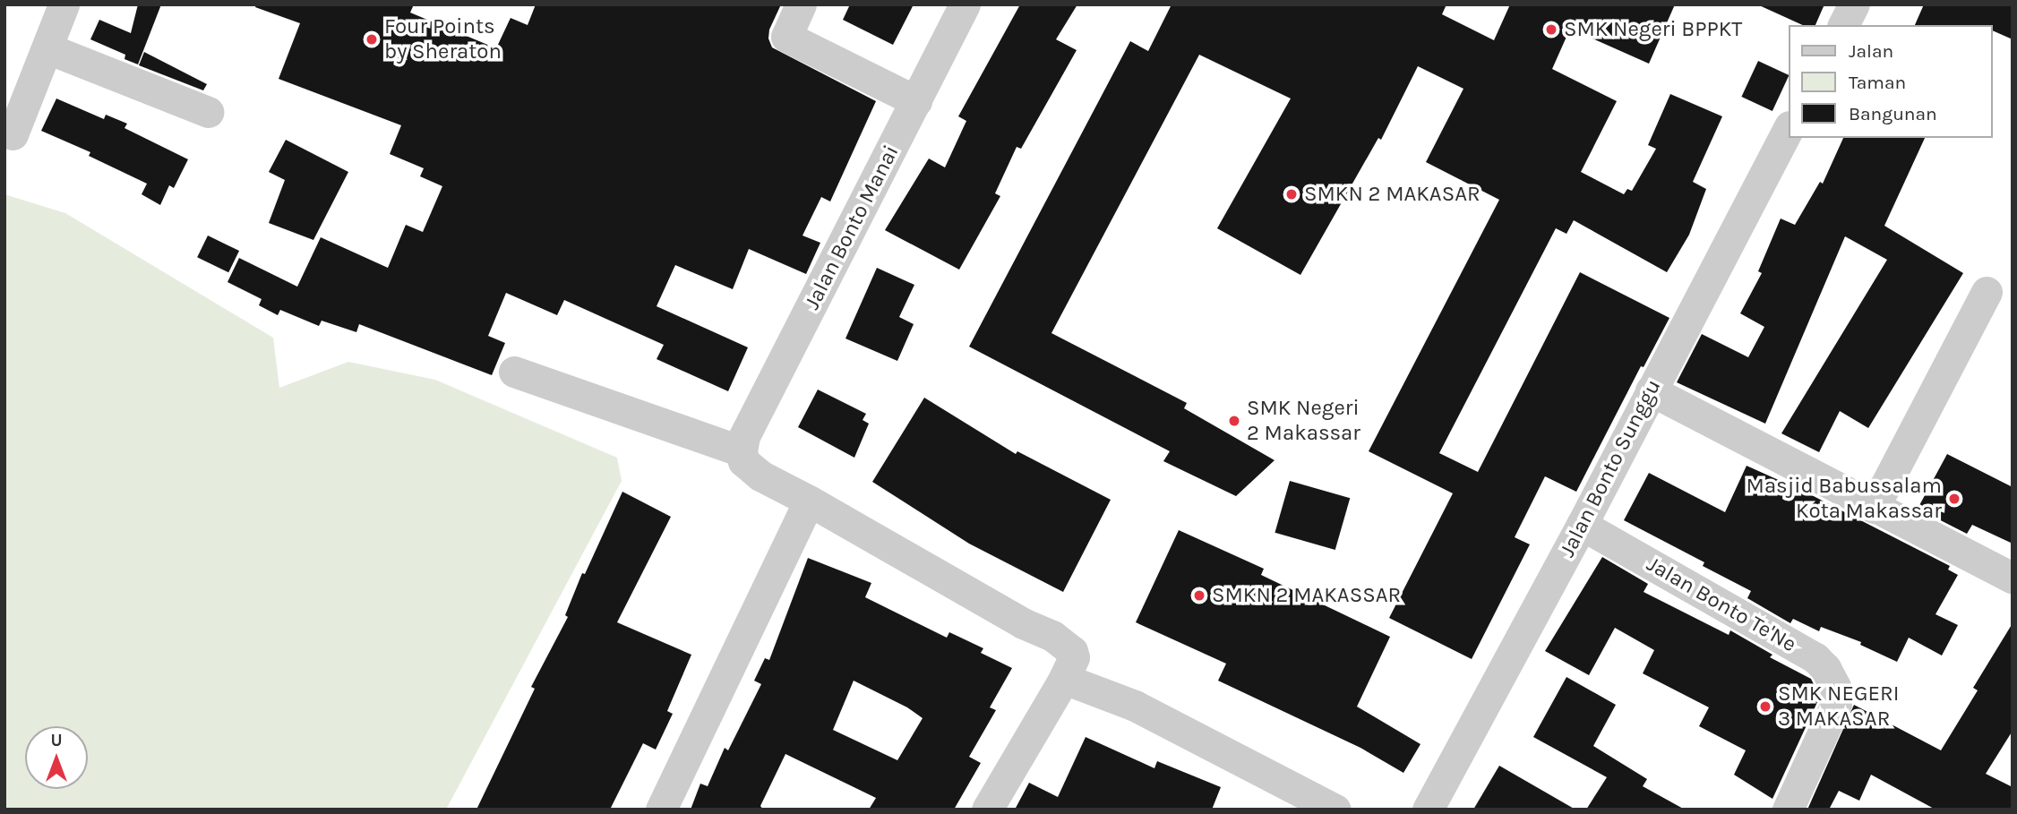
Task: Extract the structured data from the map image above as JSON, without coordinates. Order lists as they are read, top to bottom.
{
  "streets": {
    "street": ["Jalan Bonto Manai", "Jalan Bonto Sunggu", "Jalan Bonto Te'Ne"]
  },
  "crossings": [
    ["Jalan Bonto Sunggu", "Jalan Bonto Te'Ne"]
  ],
  "places": [
    "SMK Negeri BPPKT",
    "Four Points by Sheraton",
    "SMKN 2 MAKASAR",
    "SMK Negeri 2 Makassar",
    "Masjid Babussalam Kota Makassar",
    "SMKN 2 MAKASSAR",
    "SMK NEGERI 3 MAKASAR"
  ],
  "legend": ["Jalan", "Taman", "Bangunan"],
  "north": "top"
}
